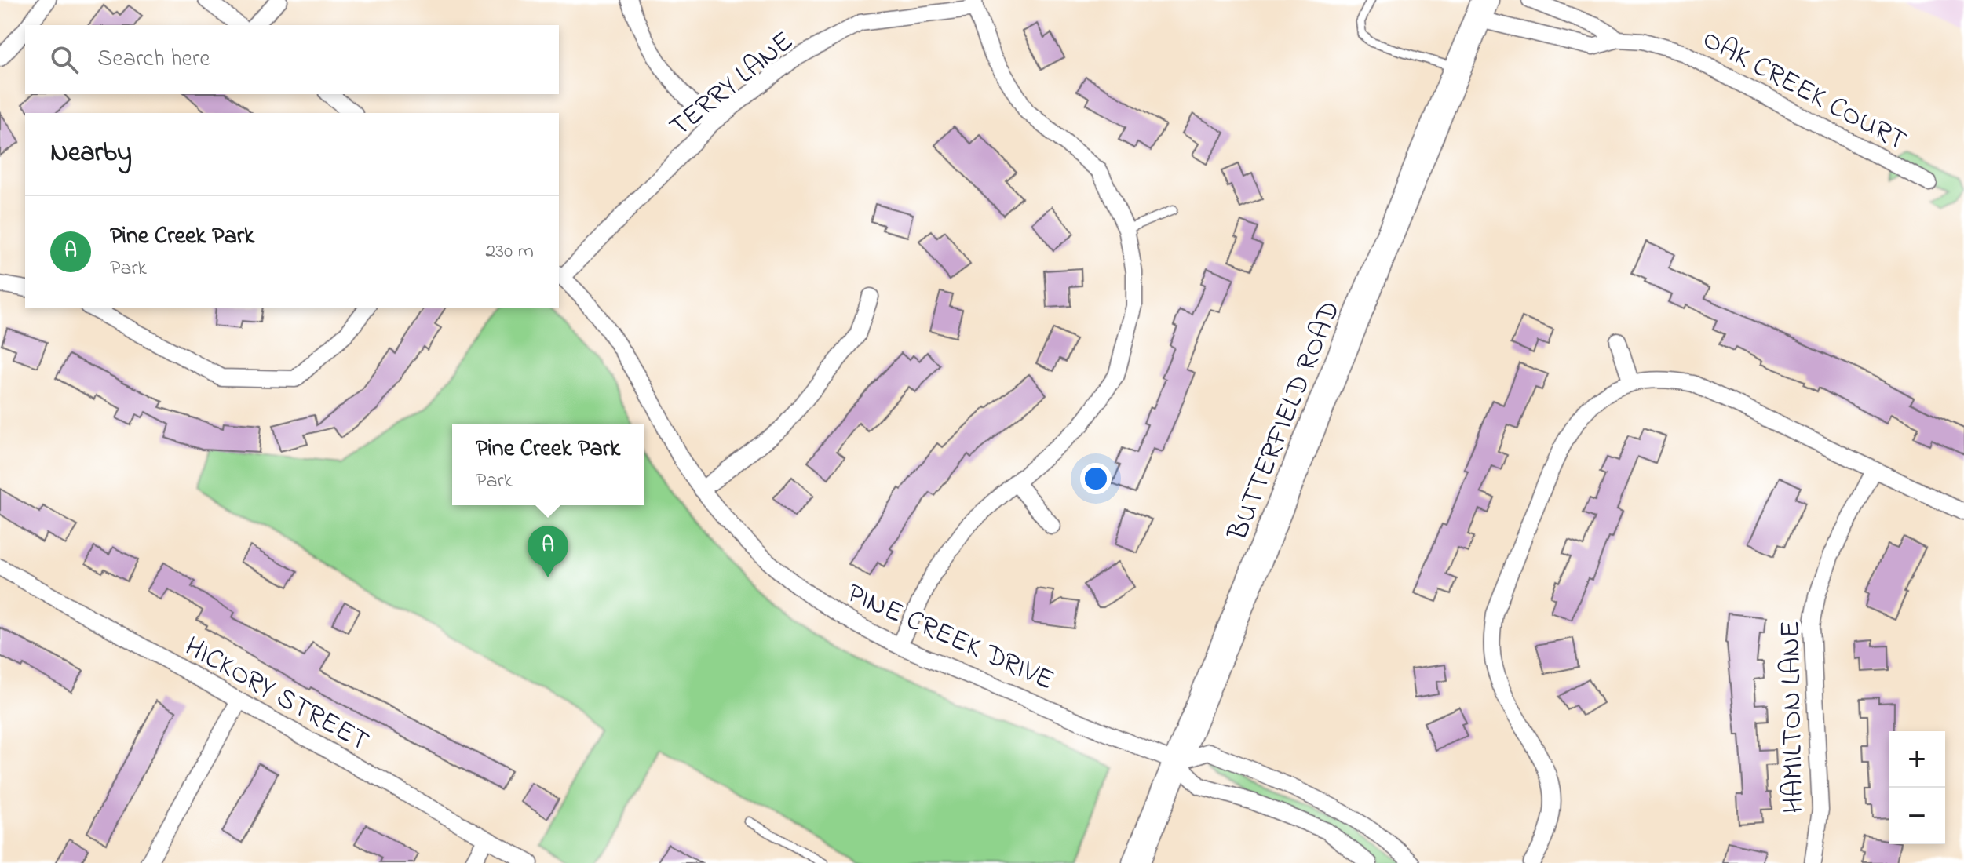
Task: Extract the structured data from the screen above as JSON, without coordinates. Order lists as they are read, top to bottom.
{
  "streets": {
    "main road": ["BUTTERFIELD ROAD"],
    "street": [
      "TERRY LANE",
      "OAK CREEK COURT",
      "PINE CREEK DRIVE",
      "HICKORY STREET",
      "HAMILTON LANE"
    ]
  },
  "crossings": [
    ["TERRY LANE", "PINE CREEK DRIVE"],
    ["OAK CREEK COURT", "BUTTERFIELD ROAD"],
    ["BUTTERFIELD ROAD", "PINE CREEK DRIVE"]
  ],
  "page": {
    "search": "Search here",
    "heading": "Nearby",
    "list": [
      {
        "mark": "A",
        "name": "Pine Creek Park",
        "note": "Park",
        "value": "230 m"
      }
    ],
    "popup": ["Pine Creek Park", "Park"],
    "pins": "A",
    "map_buttons": ["+", "−"]
  }
}
